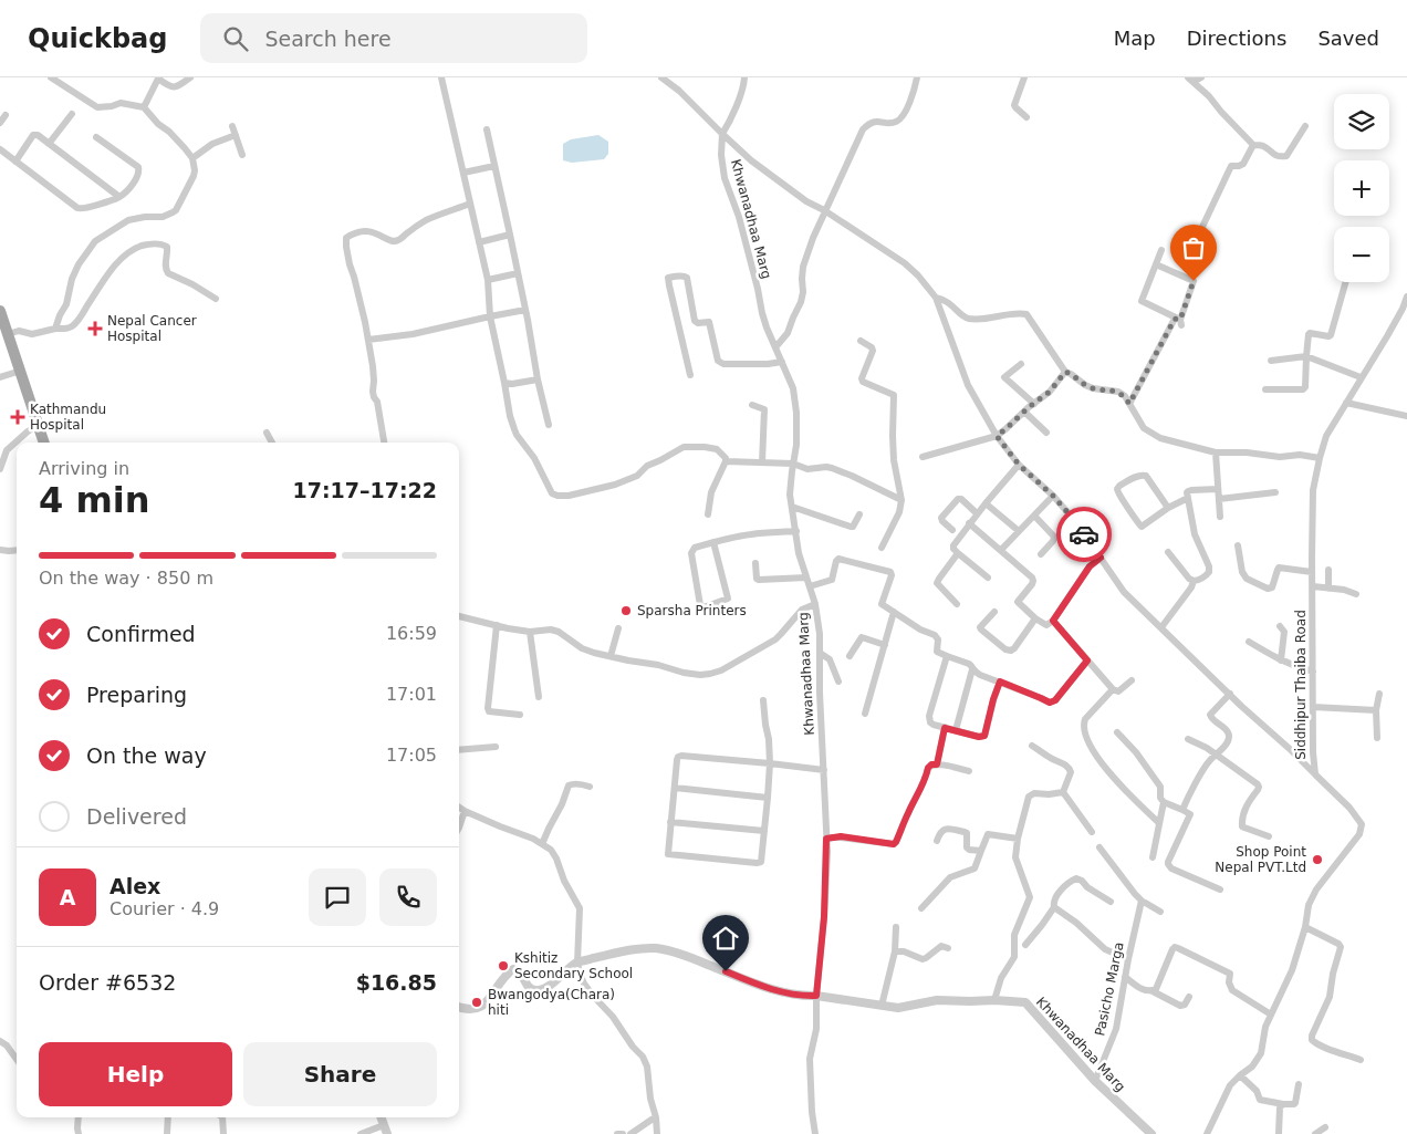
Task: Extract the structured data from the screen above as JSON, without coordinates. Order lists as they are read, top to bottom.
{
  "streets": {
    "street": ["Khwanadhaa Marg", "Siddhipur Thaiba Road", "Pasicho Marga"]
  },
  "crossings": [
    ["Khwanadhaa Marg", "Pasicho Marga"]
  ],
  "places": {
    "health": ["Nepal Cancer Hospital", "Kathmandu Hospital"],
    "other": [
      "Sparsha Printers",
      "Shop Point Nepal PVT.Ltd",
      "Kshitiz Secondary School",
      "Bwangodya(Chara) hiti"
    ]
  },
  "page": {
    "header": "Quickbag",
    "search": "Search here",
    "nav": ["Map", "Directions", "Saved"],
    "map_buttons": ["+", "−"],
    "heading": ["4 min", "Arriving in", "17:17–17:22"],
    "panel": [
      "Alex",
      "Courier · 4.9",
      "Order #6532",
      "$16.85"
    ],
    "bar": "On the way · 850 m",
    "list": [
      ["Confirmed", "16:59"],
      ["Preparing", "17:01"],
      ["On the way", "17:05"],
      "Delivered"
    ],
    "round": "A",
    "buttons": ["Help", "Share"]
  }
}
